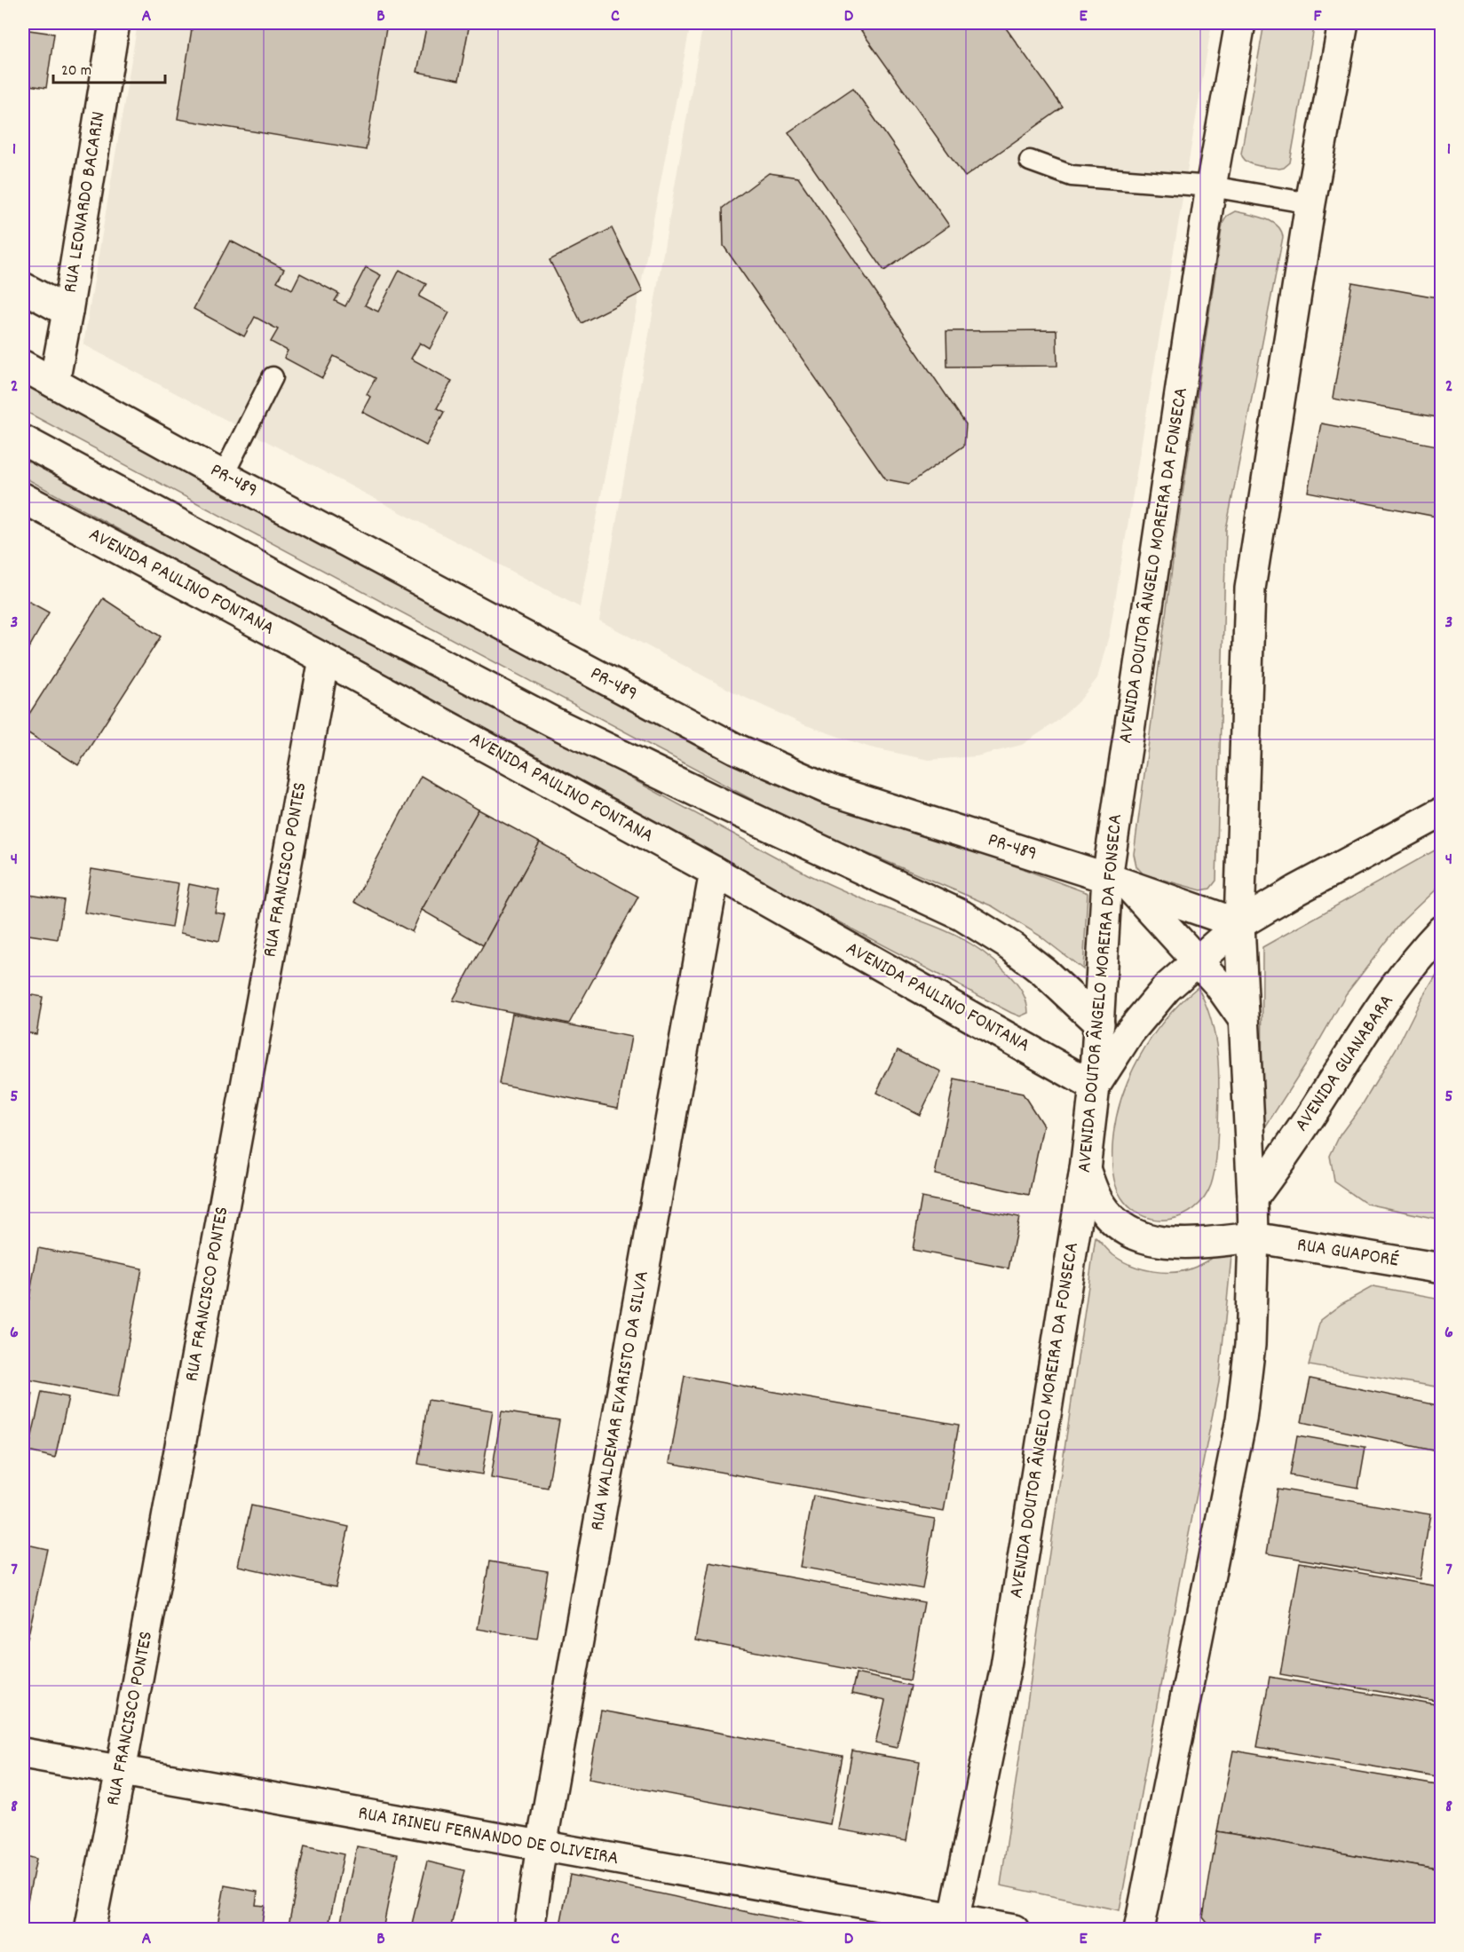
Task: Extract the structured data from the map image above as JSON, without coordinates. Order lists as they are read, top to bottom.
{
  "streets": {
    "street": [
      "RUA LEONARDO BACARIN",
      "PR-489",
      "AVENIDA DOUTOR ÂNGELO MOREIRA DA FONSECA",
      "AVENIDA PAULINO FONTANA",
      "RUA FRANCISCO PONTES",
      "AVENIDA GUANABARA",
      "RUA GUAPORÉ",
      "RUA WALDEMAR EVARISTO DA SILVA",
      "RUA IRINEU FERNANDO DE OLIVEIRA"
    ]
  },
  "crossings": [
    ["RUA LEONARDO BACARIN", "PR-489"],
    ["PR-489", "AVENIDA DOUTOR ÂNGELO MOREIRA DA FONSECA"],
    ["AVENIDA DOUTOR ÂNGELO MOREIRA DA FONSECA", "AVENIDA PAULINO FONTANA"],
    ["AVENIDA DOUTOR ÂNGELO MOREIRA DA FONSECA", "RUA GUAPORÉ"],
    ["AVENIDA DOUTOR ÂNGELO MOREIRA DA FONSECA", "RUA IRINEU FERNANDO DE OLIVEIRA"],
    ["AVENIDA PAULINO FONTANA", "RUA FRANCISCO PONTES"],
    ["AVENIDA PAULINO FONTANA", "RUA WALDEMAR EVARISTO DA SILVA"],
    ["RUA FRANCISCO PONTES", "RUA IRINEU FERNANDO DE OLIVEIRA"],
    ["RUA WALDEMAR EVARISTO DA SILVA", "RUA IRINEU FERNANDO DE OLIVEIRA"]
  ],
  "scale_bar": "20 m",
  "grid": {
    "columns": [
      "A",
      "B",
      "C",
      "D",
      "E",
      "F"
    ],
    "rows": [
      "1",
      "2",
      "3",
      "4",
      "5",
      "6",
      "7",
      "8"
    ]
  }
}
